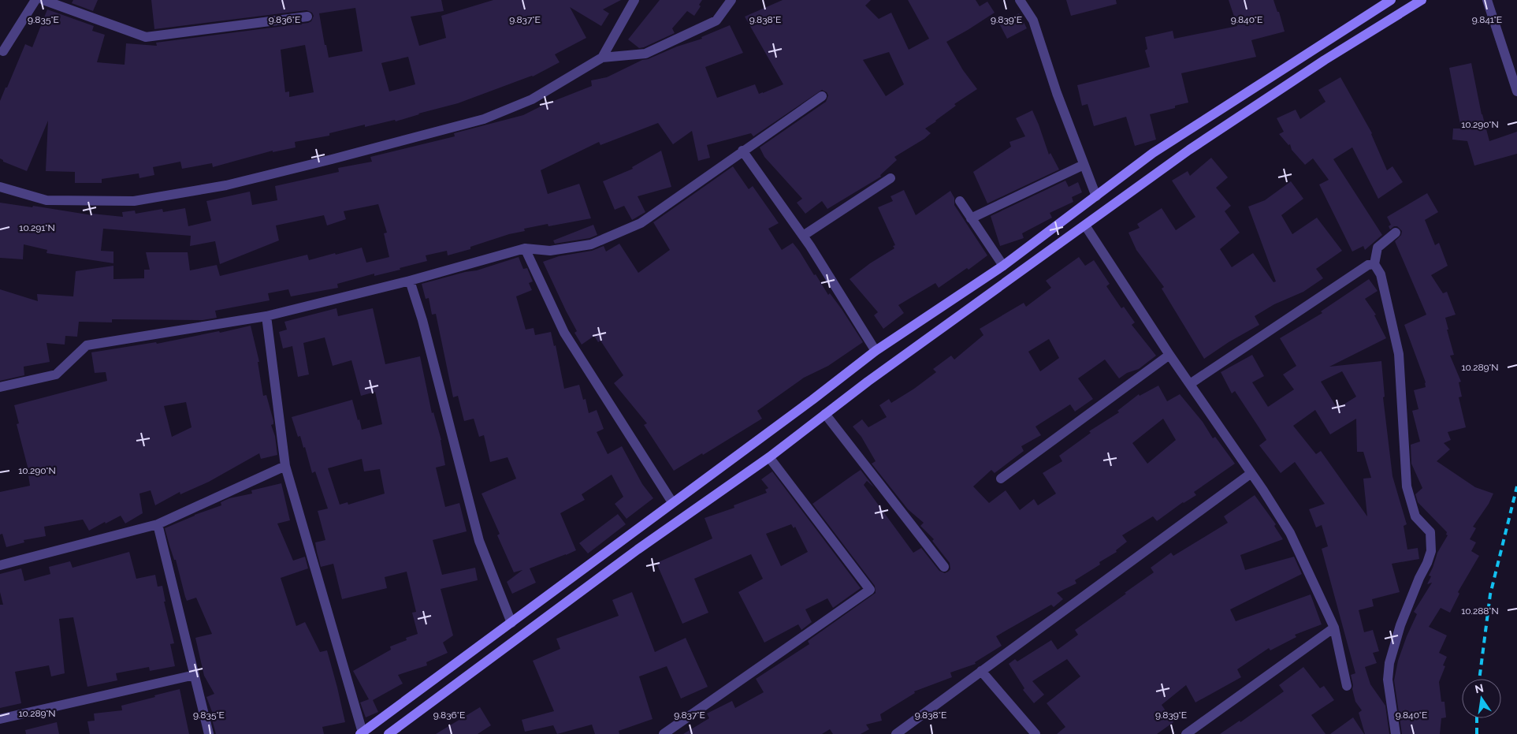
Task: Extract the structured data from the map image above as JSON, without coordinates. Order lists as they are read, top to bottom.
{
  "north": "top",
  "coordinates": [
    "9.835°E",
    "9.836°E",
    "9.837°E",
    "9.838°E",
    "9.839°E",
    "9.840°E",
    "9.841°E",
    "10.290°N",
    "10.291°N",
    "10.289°N",
    "10.288°N"
  ]
}
